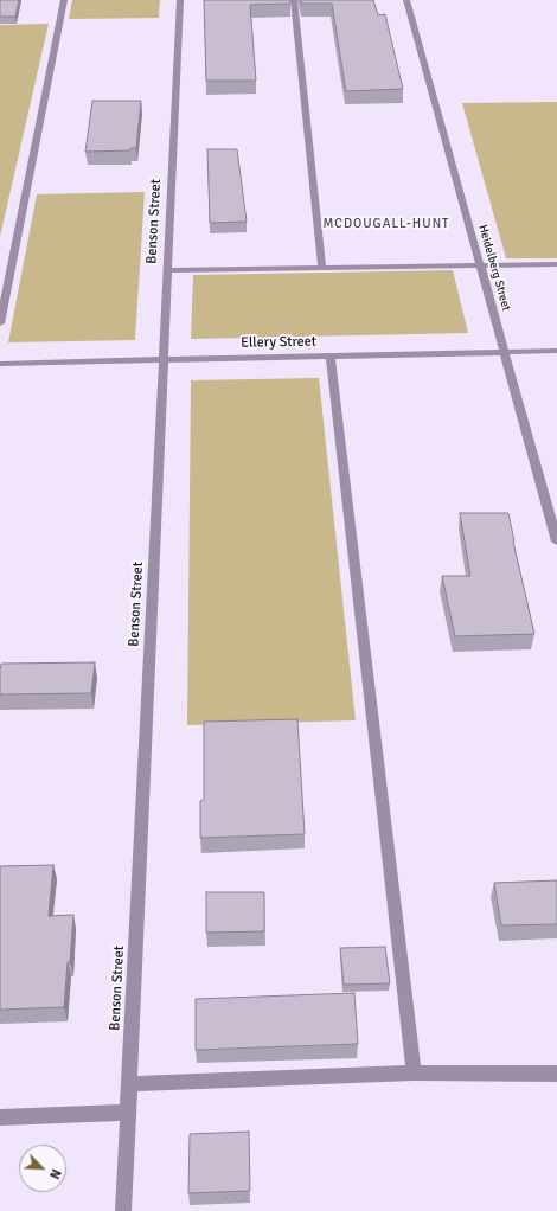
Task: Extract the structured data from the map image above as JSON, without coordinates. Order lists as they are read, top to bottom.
{
  "streets": {
    "street": ["Benson Street", "Heidelberg Street", "Ellery Street"]
  },
  "crossings": [
    ["Benson Street", "Ellery Street"],
    ["Heidelberg Street", "Ellery Street"]
  ],
  "districts": ["MCDOUGALL-HUNT"],
  "north": "bottom right"
}
